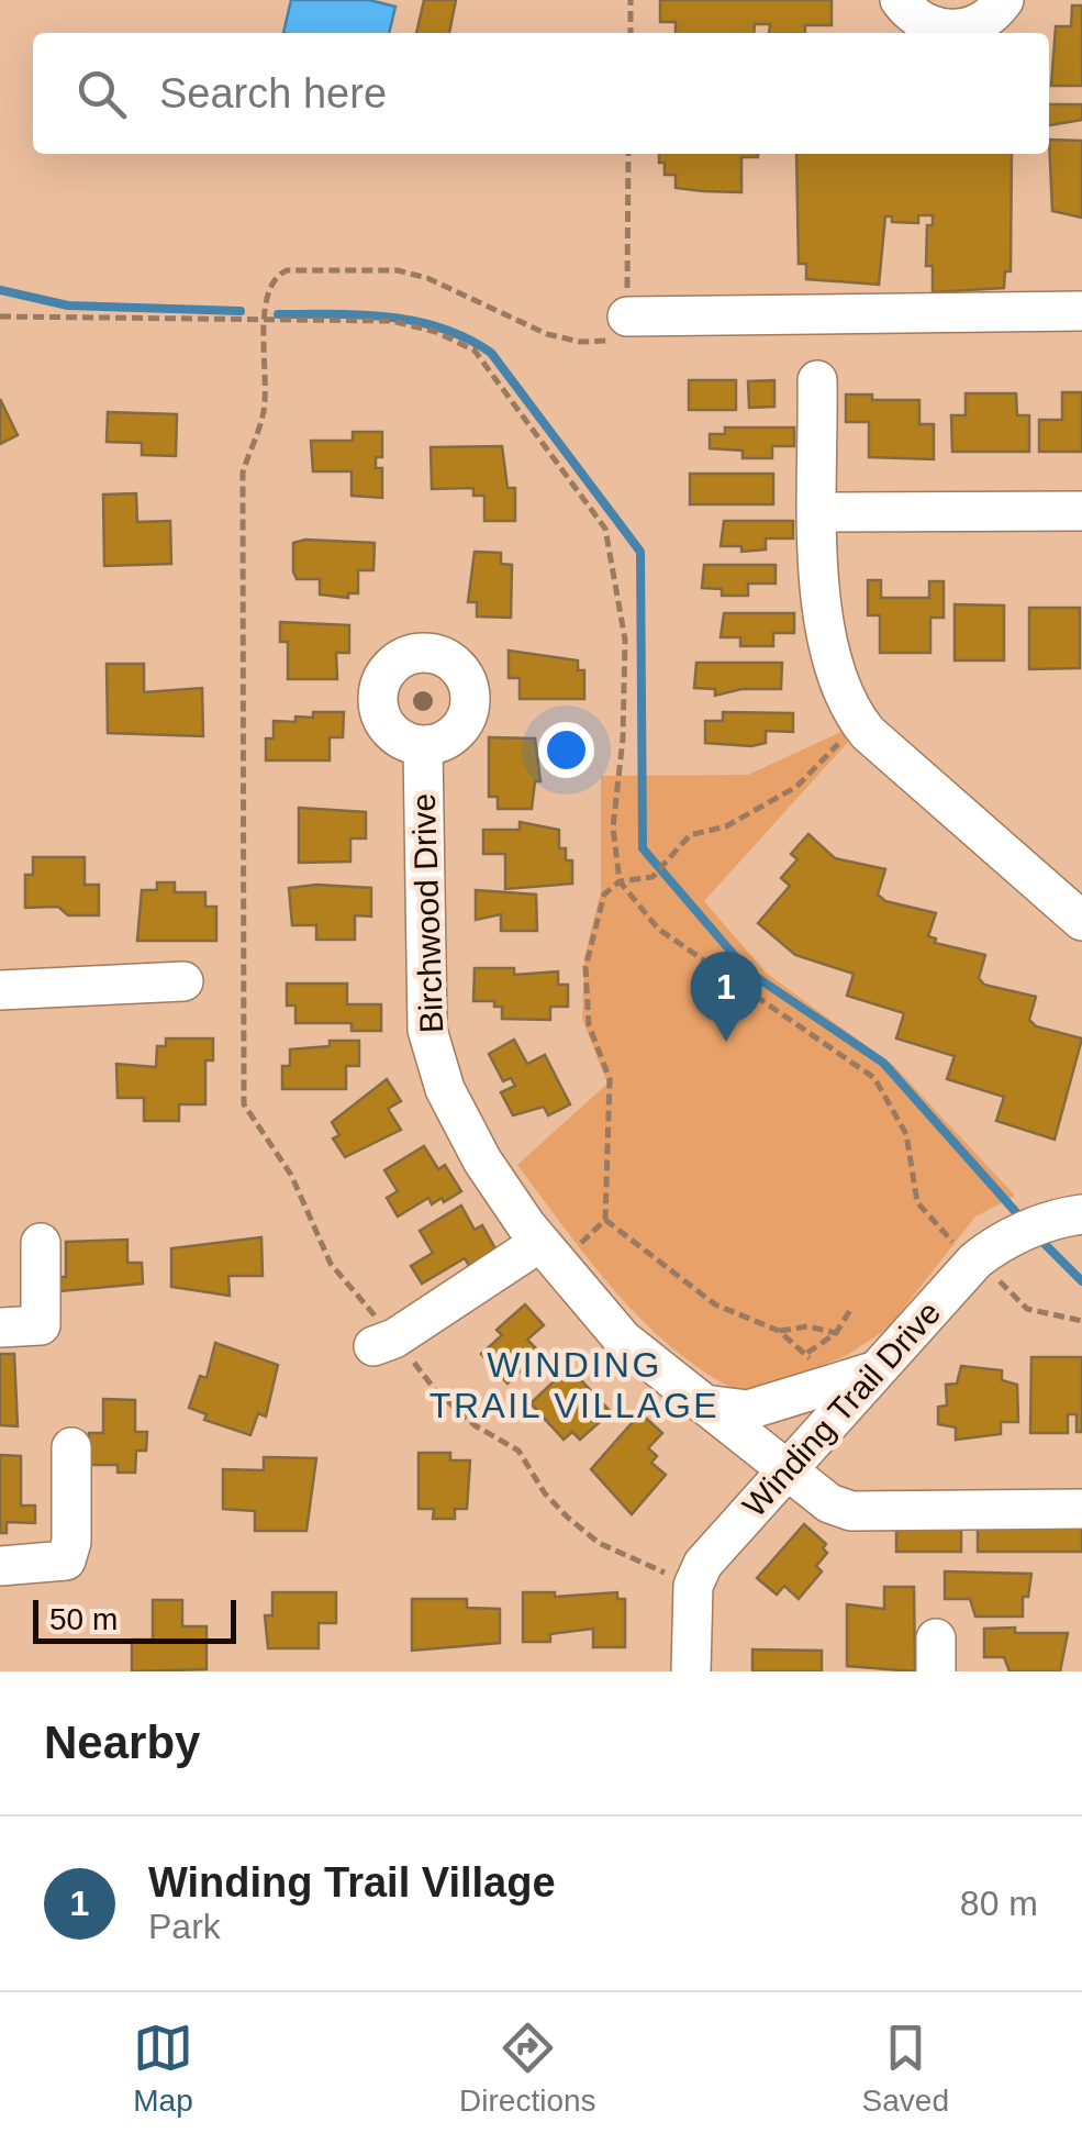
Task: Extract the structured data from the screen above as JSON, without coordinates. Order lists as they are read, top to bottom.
{
  "streets": {
    "street": ["Birchwood Drive", "Winding Trail Drive"]
  },
  "crossings": [
    ["Birchwood Drive", "Winding Trail Drive"]
  ],
  "districts": ["WINDING TRAIL VILLAGE"],
  "scale_bar": "50 m",
  "page": {
    "search": "Search here",
    "pins": "1",
    "scale": "50 m",
    "heading": "Nearby",
    "list": [
      {
        "mark": "1",
        "name": "Winding Trail Village",
        "note": "Park",
        "value": "80 m"
      }
    ],
    "nav": ["Map", "Directions", "Saved"]
  }
}
